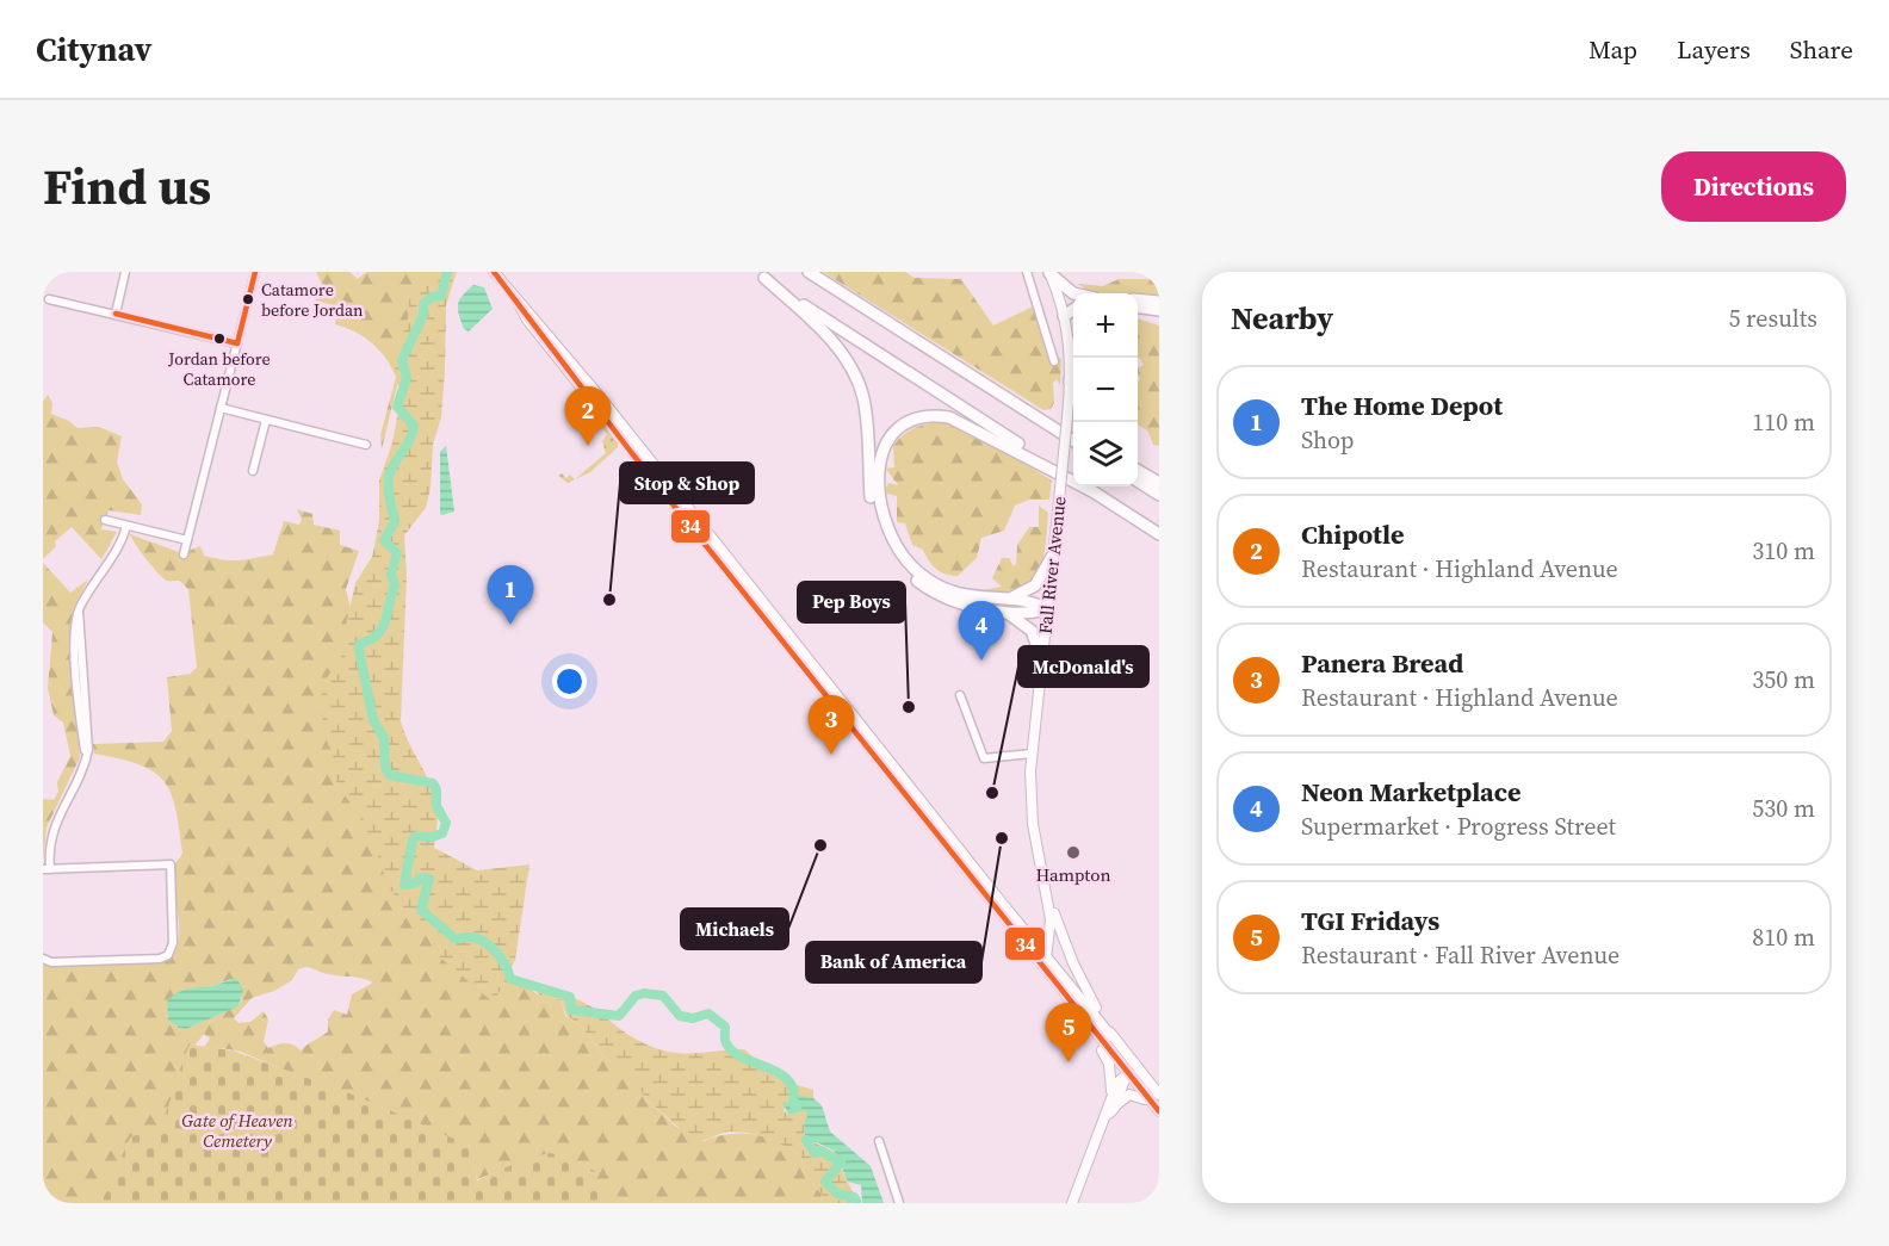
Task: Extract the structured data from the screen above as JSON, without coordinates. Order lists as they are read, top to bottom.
{
  "streets": {
    "main road": ["Fall River Avenue"]
  },
  "parks": ["Gate of Heaven Cemetery"],
  "places": [
    "Catamore before Jordan",
    "Jordan before Catamore",
    "Stop & Shop",
    "Pep Boys",
    "McDonald's",
    "Bank of America",
    "Michaels",
    "Hampton"
  ],
  "lines": ["transit line 34"],
  "page": {
    "header": "Citynav",
    "nav": ["Map", "Layers", "Share"],
    "title": "Find us",
    "buttons": "Directions",
    "heading": ["Nearby", "5 results"],
    "map_buttons": ["+", "−"],
    "list": [
      {
        "mark": "1",
        "name": "The Home Depot",
        "note": "Shop",
        "value": "110 m"
      },
      {
        "mark": "2",
        "name": "Chipotle",
        "note": "Restaurant · Highland Avenue",
        "value": "310 m"
      },
      {
        "mark": "3",
        "name": "Panera Bread",
        "note": "Restaurant · Highland Avenue",
        "value": "350 m"
      },
      {
        "mark": "4",
        "name": "Neon Marketplace",
        "note": "Supermarket · Progress Street",
        "value": "530 m"
      },
      {
        "mark": "5",
        "name": "TGI Fridays",
        "note": "Restaurant · Fall River Avenue",
        "value": "810 m"
      }
    ],
    "pins": [
      "2",
      "1",
      "4",
      "3",
      "5"
    ]
  }
}
